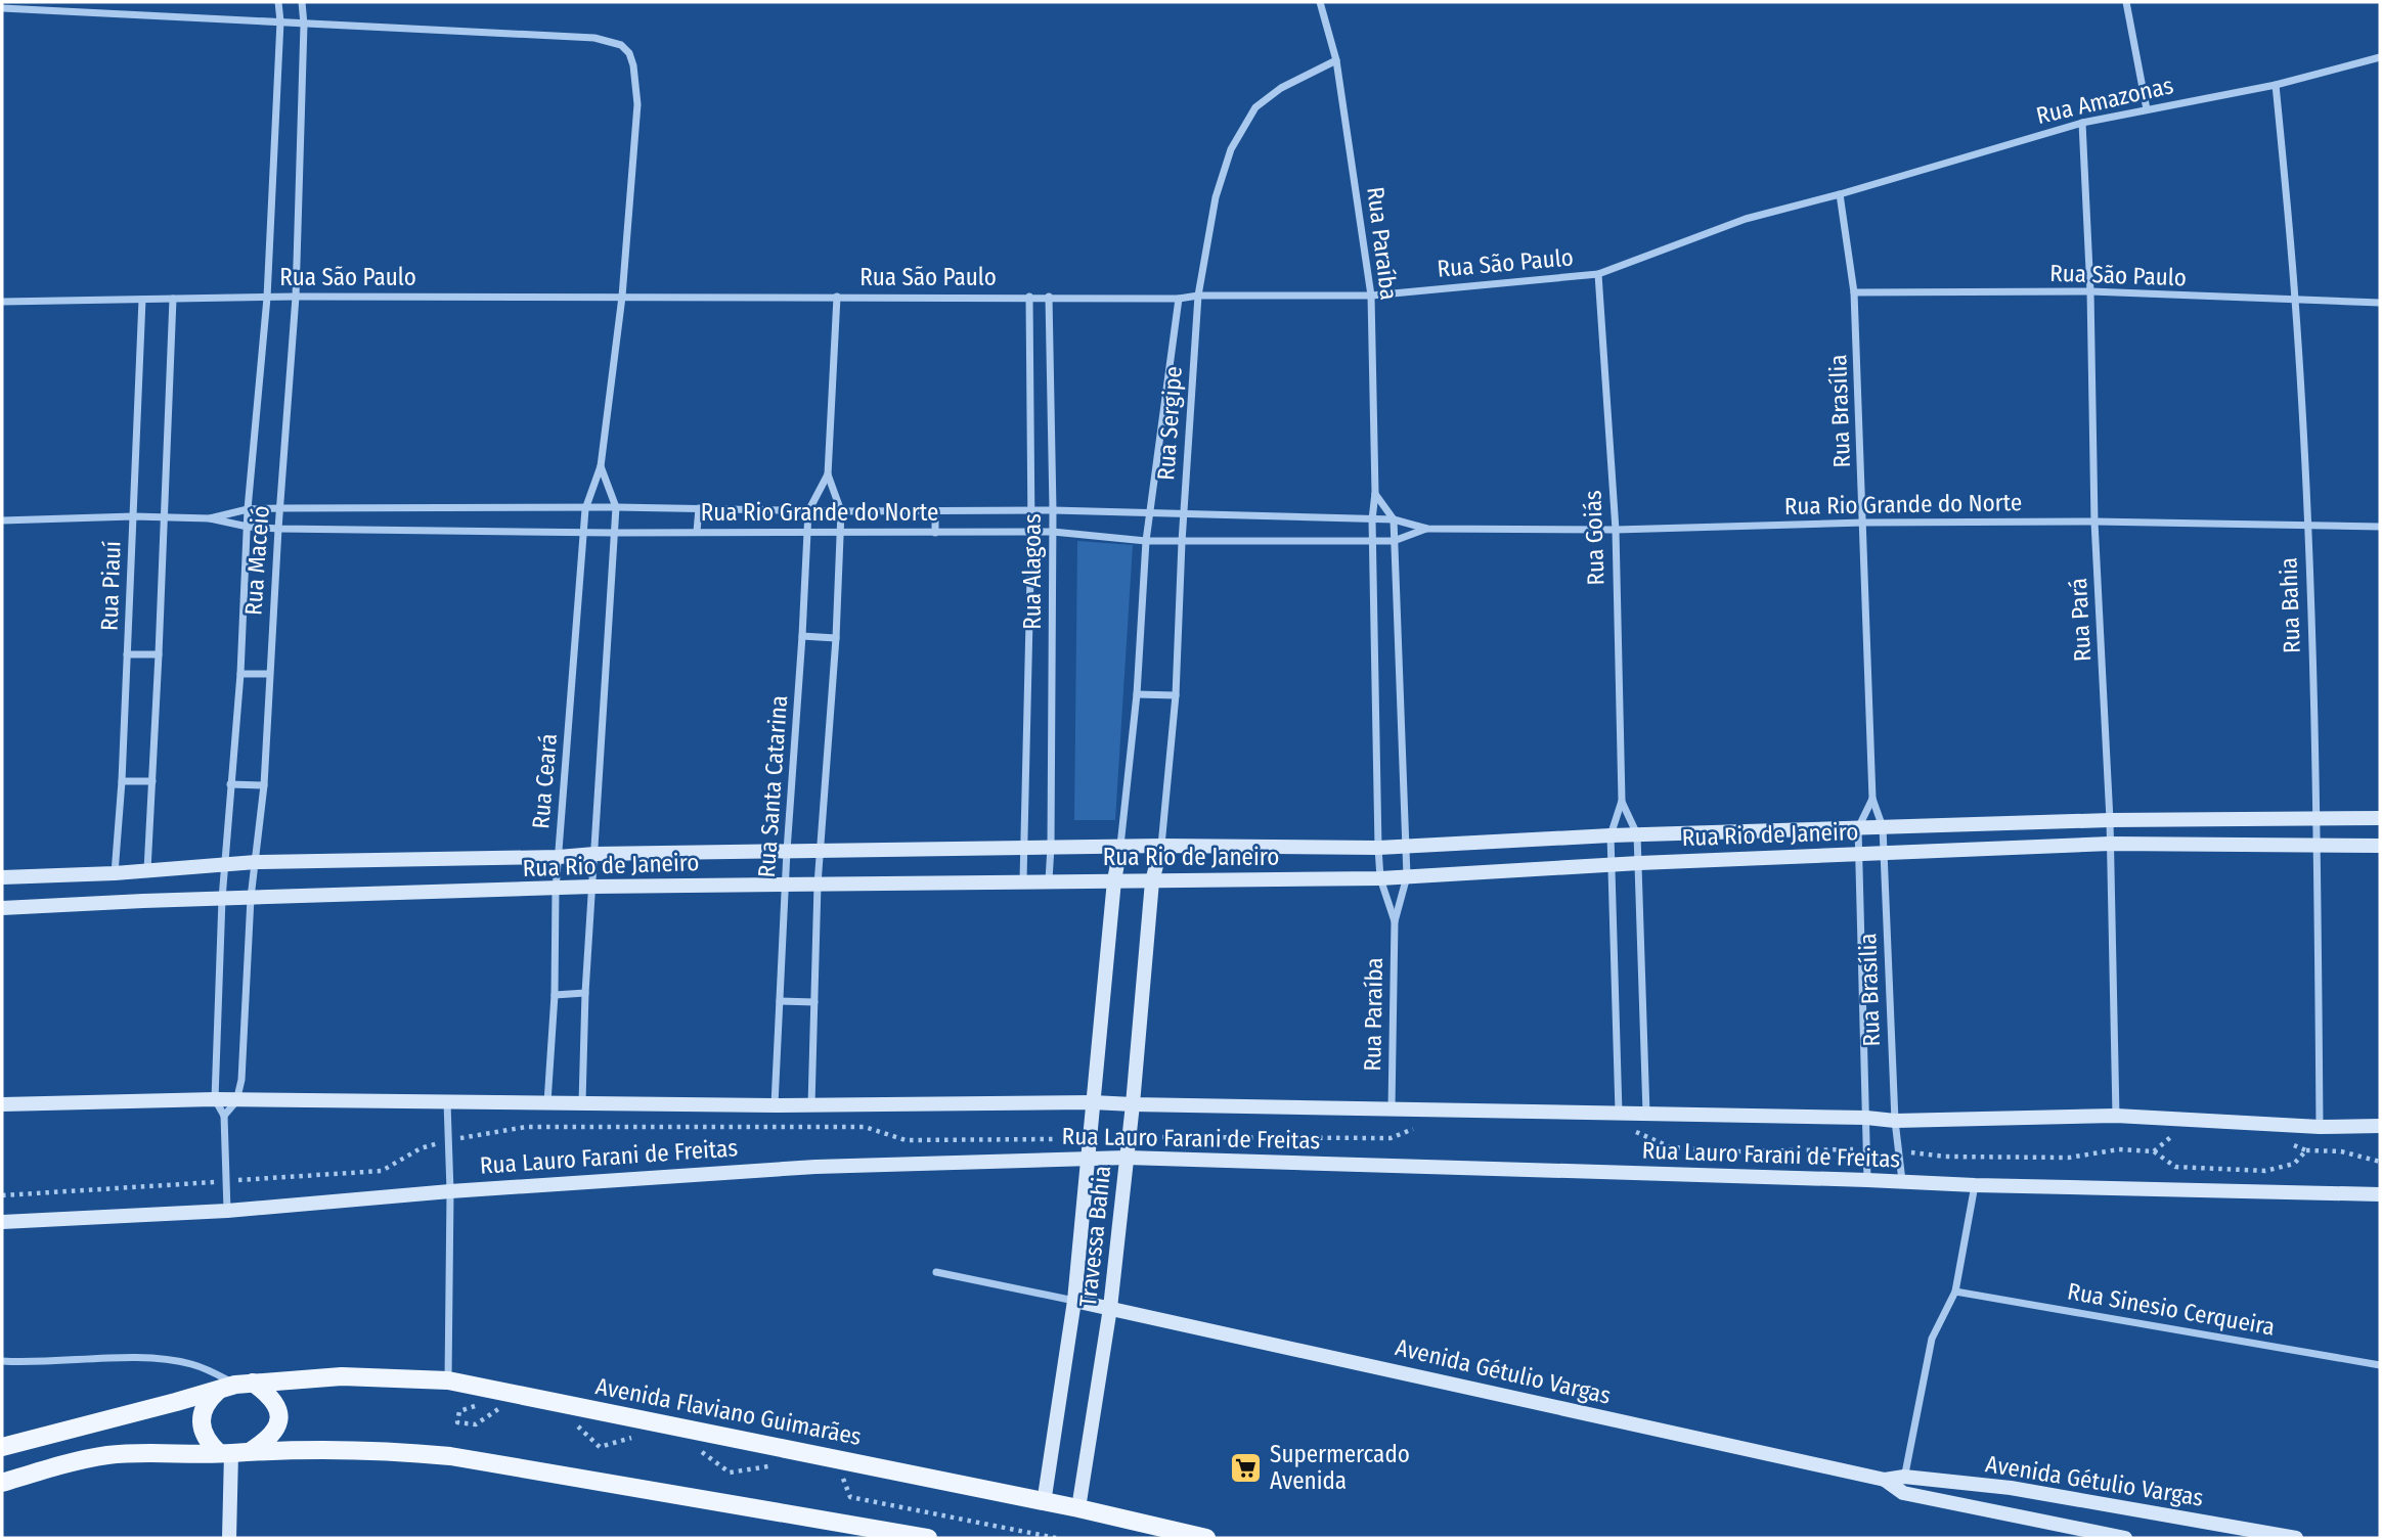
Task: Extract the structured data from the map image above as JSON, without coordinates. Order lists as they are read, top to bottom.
{
  "streets": {
    "main road": ["Avenida Flaviano Guimarães"],
    "street": [
      "Rua Amazonas",
      "Rua Paraíba",
      "Rua São Paulo",
      "Rua Brasília",
      "Rua Sergipe",
      "Rua Rio Grande do Norte",
      "Rua Goiás",
      "Rua Maceió",
      "Rua Alagoas",
      "Rua Piauí",
      "Rua Bahia",
      "Rua Pará",
      "Rua Ceará",
      "Rua Santa Catarina",
      "Rua Rio de Janeiro",
      "Rua Lauro Farani de Freitas",
      "Travessa Bahia",
      "Rua Sinesio Cerqueira",
      "Avenida Gétulio Vargas"
    ]
  },
  "crossings": [
    ["Rua Amazonas", "Rua São Paulo"],
    ["Rua Amazonas", "Rua Brasília"],
    ["Rua Amazonas", "Rua Bahia"],
    ["Rua Amazonas", "Rua Pará"],
    ["Rua Paraíba", "Rua São Paulo"],
    ["Rua Paraíba", "Rua Sergipe"],
    ["Rua Paraíba", "Rua Rio Grande do Norte"],
    ["Rua Paraíba", "Rua Rio de Janeiro"],
    ["Rua Paraíba", "Rua Lauro Farani de Freitas"],
    ["Rua São Paulo", "Rua Brasília"],
    ["Rua São Paulo", "Rua Sergipe"],
    ["Rua São Paulo", "Rua Goiás"],
    ["Rua São Paulo", "Rua Maceió"],
    ["Rua São Paulo", "Rua Alagoas"],
    ["Rua São Paulo", "Rua Piauí"],
    ["Rua São Paulo", "Rua Bahia"],
    ["Rua São Paulo", "Rua Pará"],
    ["Rua São Paulo", "Rua Ceará"],
    ["Rua São Paulo", "Rua Santa Catarina"],
    ["Rua Brasília", "Rua Rio Grande do Norte"],
    ["Rua Brasília", "Rua Rio de Janeiro"],
    ["Rua Brasília", "Rua Lauro Farani de Freitas"],
    ["Rua Sergipe", "Rua Rio Grande do Norte"],
    ["Rua Sergipe", "Rua Rio de Janeiro"],
    ["Rua Sergipe", "Travessa Bahia"],
    ["Rua Rio Grande do Norte", "Rua Goiás"],
    ["Rua Rio Grande do Norte", "Rua Maceió"],
    ["Rua Rio Grande do Norte", "Rua Alagoas"],
    ["Rua Rio Grande do Norte", "Rua Piauí"],
    ["Rua Rio Grande do Norte", "Rua Bahia"],
    ["Rua Rio Grande do Norte", "Rua Pará"],
    ["Rua Rio Grande do Norte", "Rua Ceará"],
    ["Rua Rio Grande do Norte", "Rua Santa Catarina"],
    ["Rua Goiás", "Rua Rio de Janeiro"],
    ["Rua Goiás", "Rua Lauro Farani de Freitas"],
    ["Rua Maceió", "Rua Ceará"],
    ["Rua Maceió", "Rua Rio de Janeiro"],
    ["Rua Maceió", "Rua Lauro Farani de Freitas"],
    ["Rua Alagoas", "Rua Rio de Janeiro"],
    ["Rua Piauí", "Rua Rio de Janeiro"],
    ["Rua Bahia", "Rua Rio de Janeiro"],
    ["Rua Bahia", "Rua Lauro Farani de Freitas"],
    ["Rua Pará", "Rua Rio de Janeiro"],
    ["Rua Pará", "Rua Lauro Farani de Freitas"],
    ["Rua Ceará", "Rua Rio de Janeiro"],
    ["Rua Ceará", "Rua Lauro Farani de Freitas"],
    ["Rua Santa Catarina", "Rua Rio de Janeiro"],
    ["Rua Santa Catarina", "Rua Lauro Farani de Freitas"],
    ["Rua Rio de Janeiro", "Travessa Bahia"],
    ["Rua Lauro Farani de Freitas", "Travessa Bahia"],
    ["Travessa Bahia", "Avenida Gétulio Vargas"],
    ["Travessa Bahia", "Avenida Flaviano Guimarães"]
  ],
  "places": {
    "supermarket": ["Supermercado Avenida"]
  }
}
